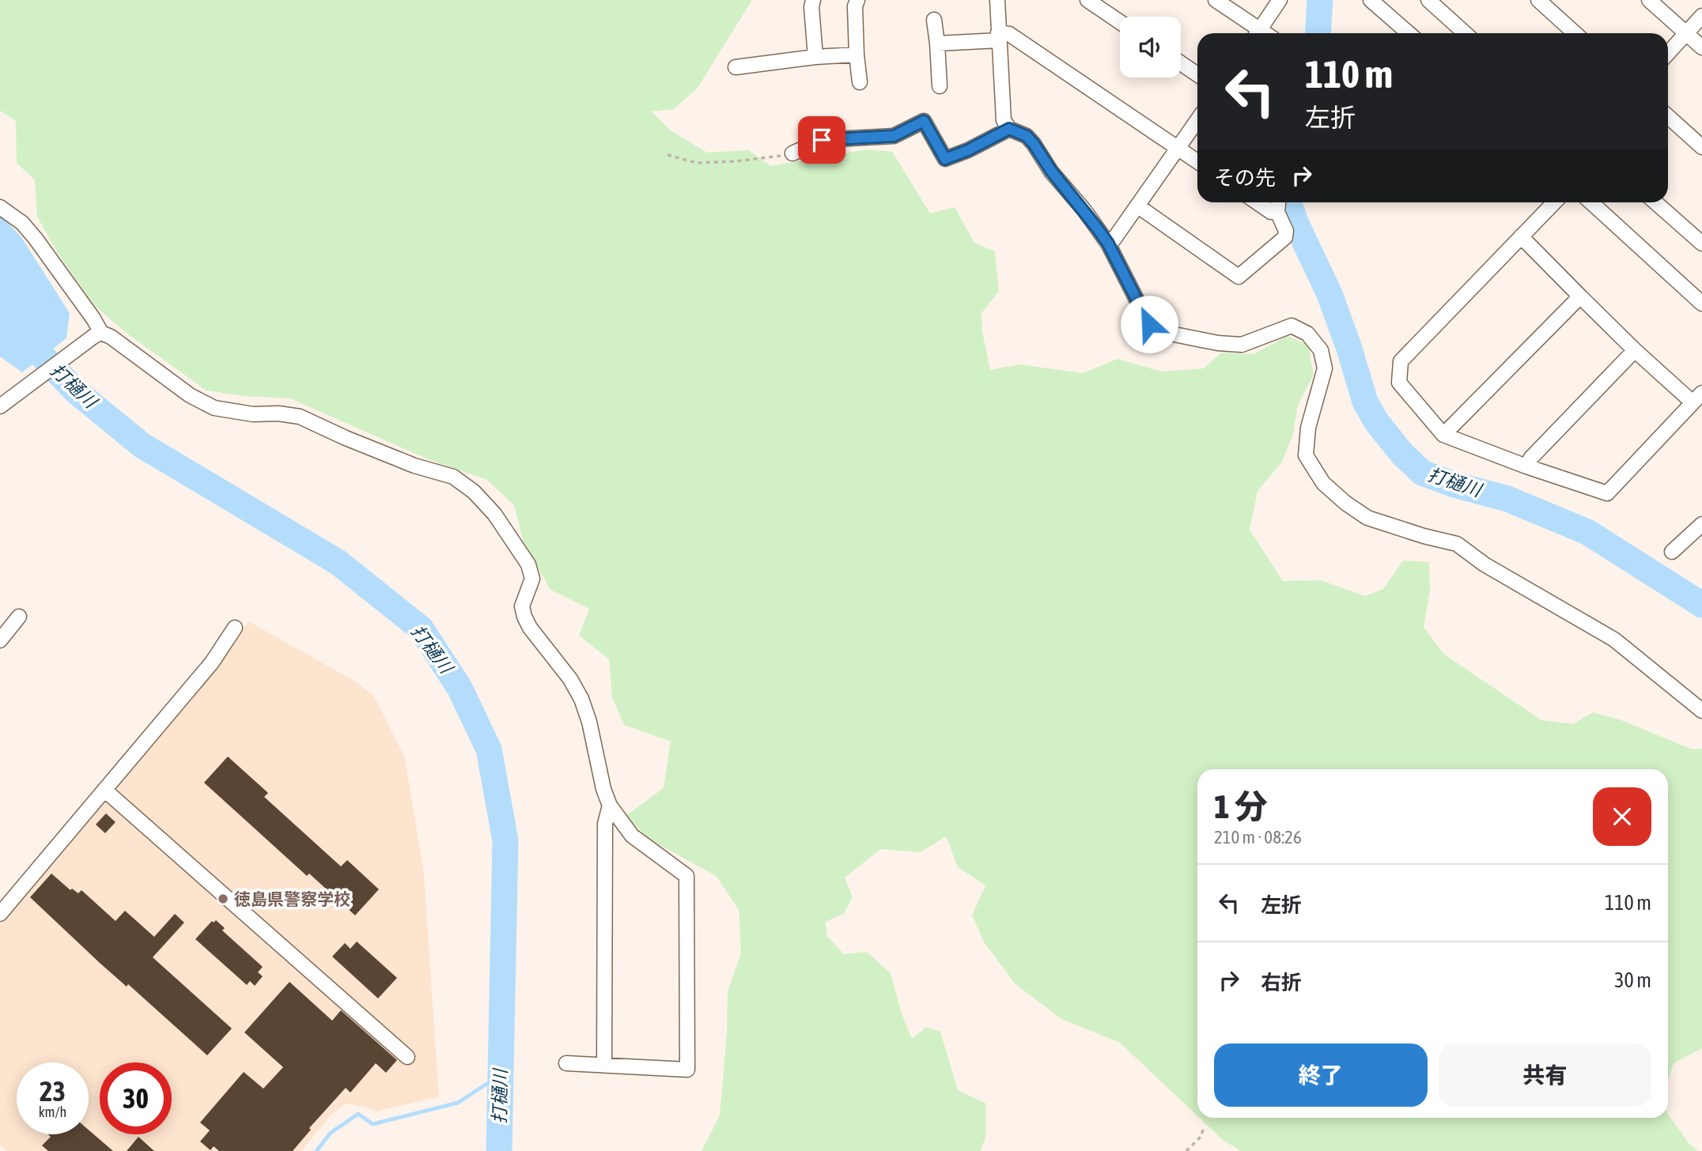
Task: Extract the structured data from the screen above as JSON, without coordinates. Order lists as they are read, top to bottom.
{
  "water": ["打樋川"],
  "places": ["徳島県警察学校"],
  "page": {
    "turn": ["110 m", "左折"],
    "then": "その先",
    "heading": ["1 分", "210 m · 08:26"],
    "list": [
      {
        "name": "左折",
        "value": "110 m"
      },
      {
        "name": "右折",
        "value": "30 m"
      }
    ],
    "buttons": ["終了", "共有"],
    "speed": "23 km/h",
    "limit": "30"
  }
}
